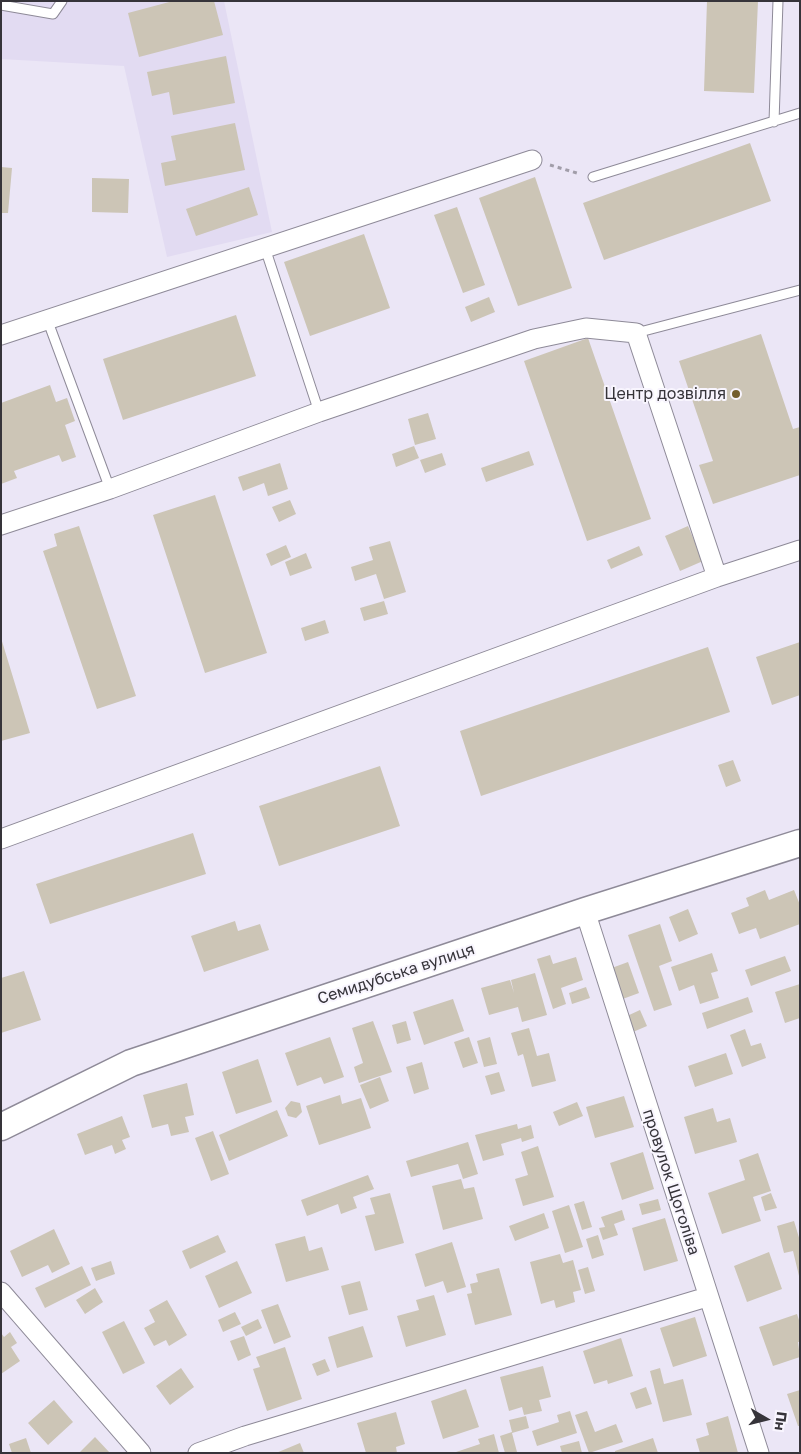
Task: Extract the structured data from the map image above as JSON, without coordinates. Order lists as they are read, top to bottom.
{
  "streets": {
    "street": ["Семидубська вулиця", "провулок Щоголіва"]
  },
  "crossings": [
    ["Семидубська вулиця", "провулок Щоголіва"]
  ],
  "places": ["Центр дозвілля"],
  "north": "right"
}
